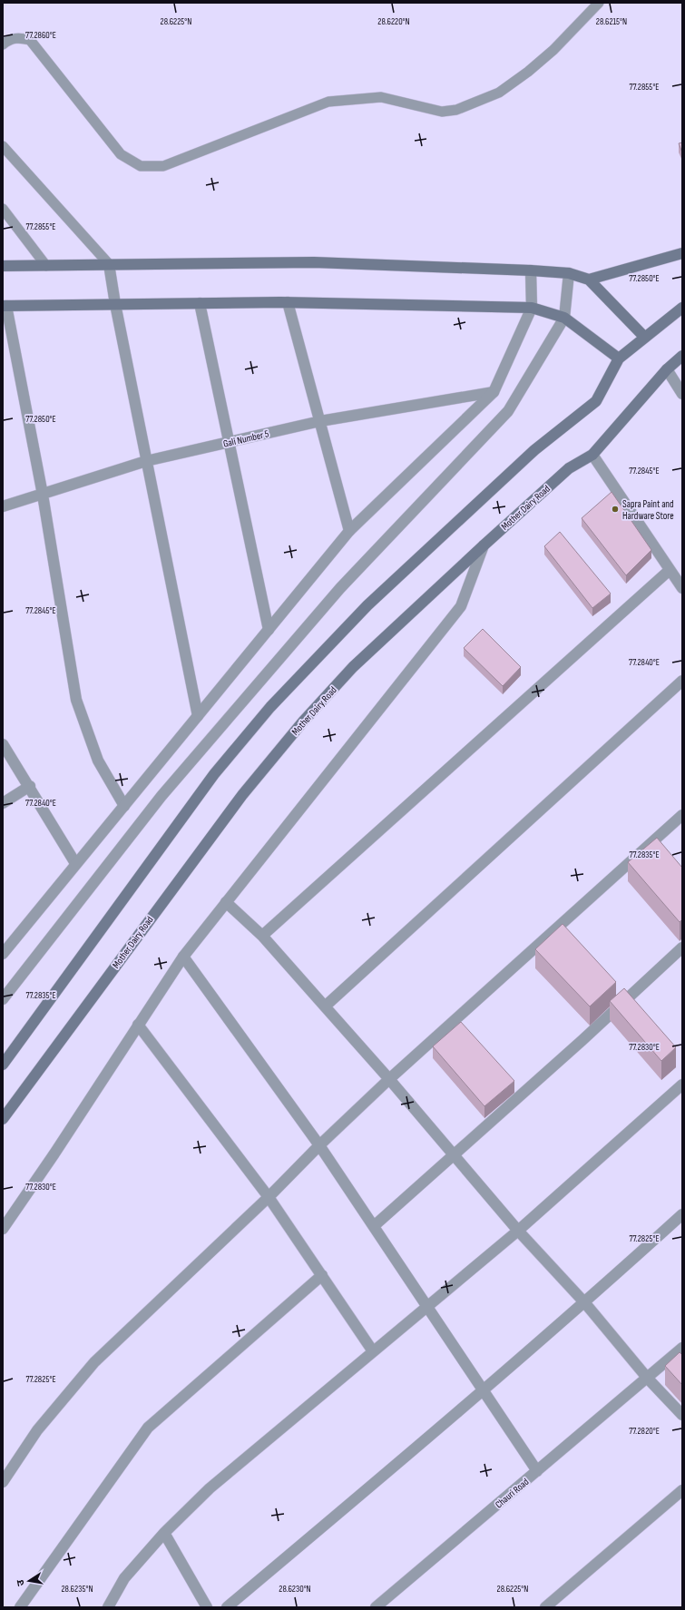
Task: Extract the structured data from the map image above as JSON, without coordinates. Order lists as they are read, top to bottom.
{
  "streets": {
    "main road": ["Mother Dairy Road"],
    "street": ["Gali Number 5", "Chauri Road"]
  },
  "places": ["Sapra Paint and Hardware Store"],
  "north": "left",
  "coordinates": [
    "28.6225°N",
    "28.6220°N",
    "28.6215°N",
    "77.2860°E",
    "77.2855°E",
    "77.2850°E",
    "77.2845°E",
    "77.2840°E",
    "77.2835°E",
    "77.2830°E",
    "77.2825°E",
    "77.2820°E",
    "28.6235°N",
    "28.6230°N"
  ]
}
